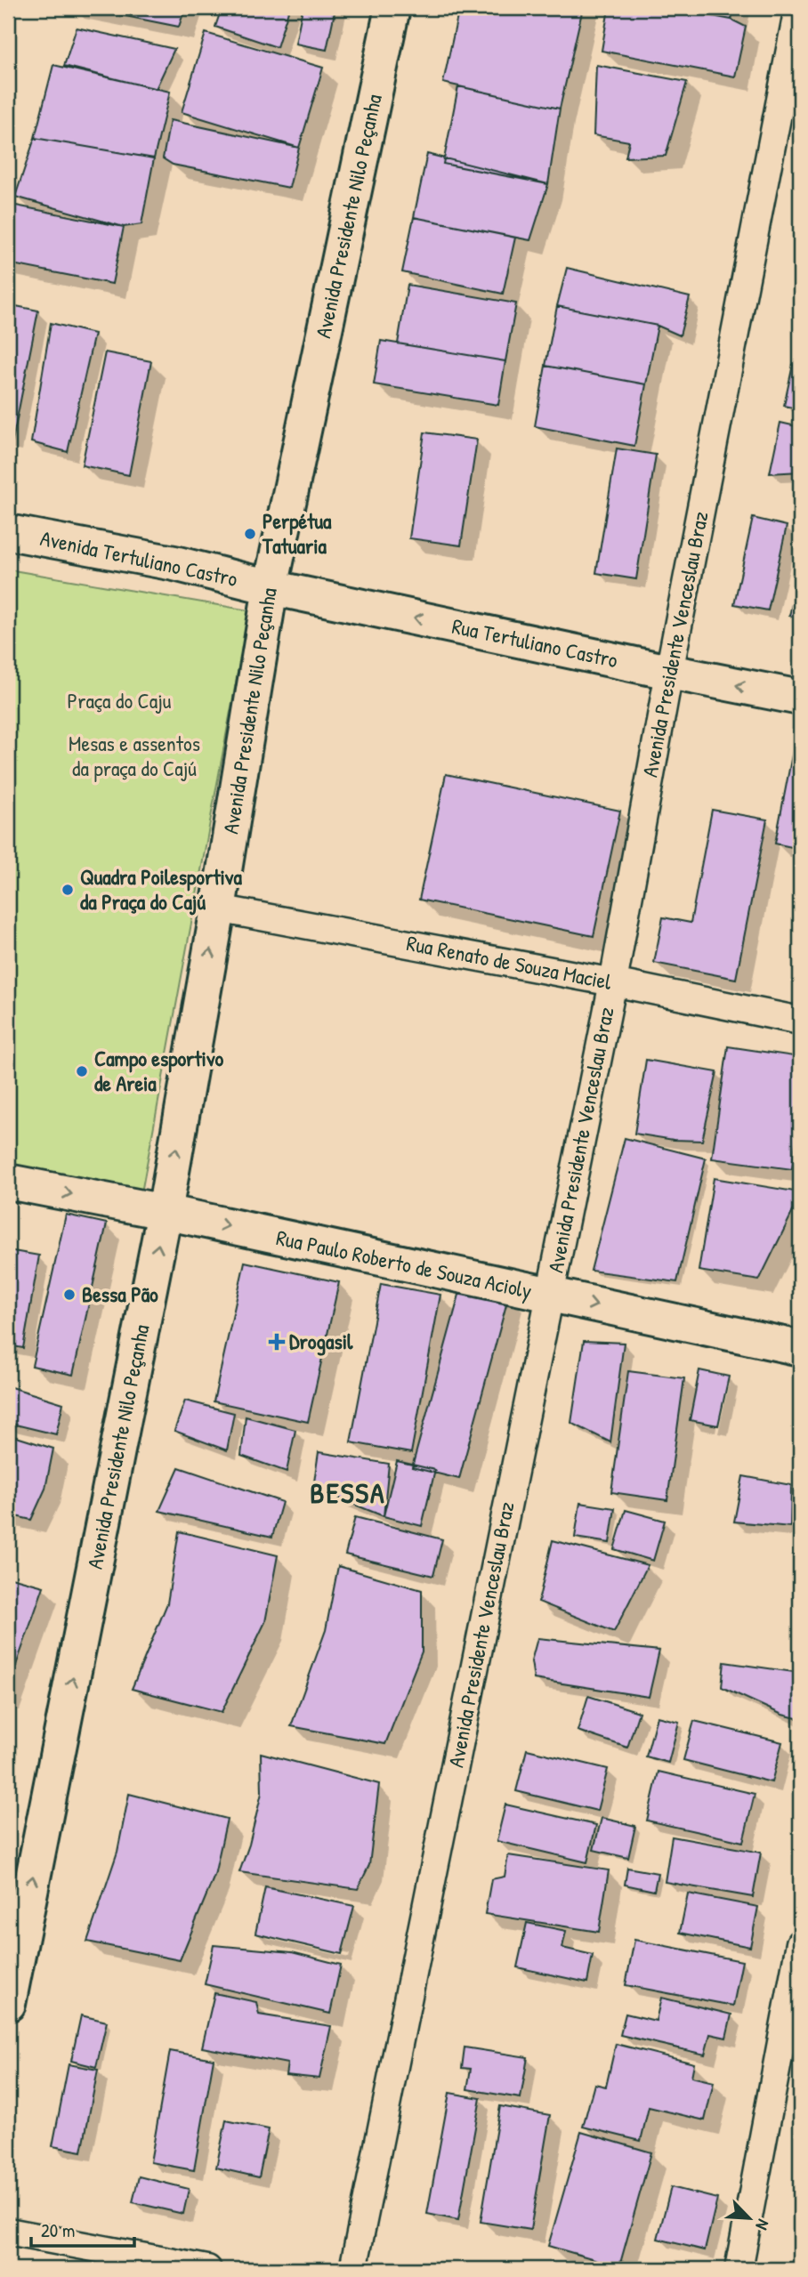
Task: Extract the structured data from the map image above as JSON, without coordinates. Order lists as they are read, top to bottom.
{
  "streets": {
    "main road": [
      "Avenida Presidente Nilo Peçanha",
      "Avenida Tertuliano Castro",
      "Rua Tertuliano Castro",
      "Rua Paulo Roberto de Souza Acioly"
    ],
    "street": ["Avenida Presidente Venceslau Braz", "Rua Renato de Souza Maciel"]
  },
  "crossings": [
    ["Avenida Presidente Nilo Peçanha", "Avenida Tertuliano Castro"],
    ["Avenida Presidente Nilo Peçanha", "Rua Tertuliano Castro"],
    ["Avenida Presidente Nilo Peçanha", "Rua Renato de Souza Maciel"],
    ["Avenida Presidente Nilo Peçanha", "Rua Paulo Roberto de Souza Acioly"],
    ["Avenida Tertuliano Castro", "Rua Tertuliano Castro"],
    ["Rua Tertuliano Castro", "Avenida Presidente Venceslau Braz"],
    ["Avenida Presidente Venceslau Braz", "Rua Renato de Souza Maciel"],
    ["Avenida Presidente Venceslau Braz", "Rua Paulo Roberto de Souza Acioly"]
  ],
  "one_way": ["Avenida Presidente Nilo Peçanha", "Rua Tertuliano Castro", "Rua Paulo Roberto de Souza Acioly"],
  "districts": ["BESSA"],
  "parks": ["Praça do Caju", "Mesas e assentos da praça do Cajú"],
  "places": {
    "other": [
      "Perpétua Tatuaria",
      "Quadra Poilesportiva da Praça do Cajú",
      "Campo esportivo de Areia",
      "Bessa Pão"
    ],
    "health": ["Drogasil"]
  },
  "scale_bar": "20 m",
  "north": "bottom right"
}
